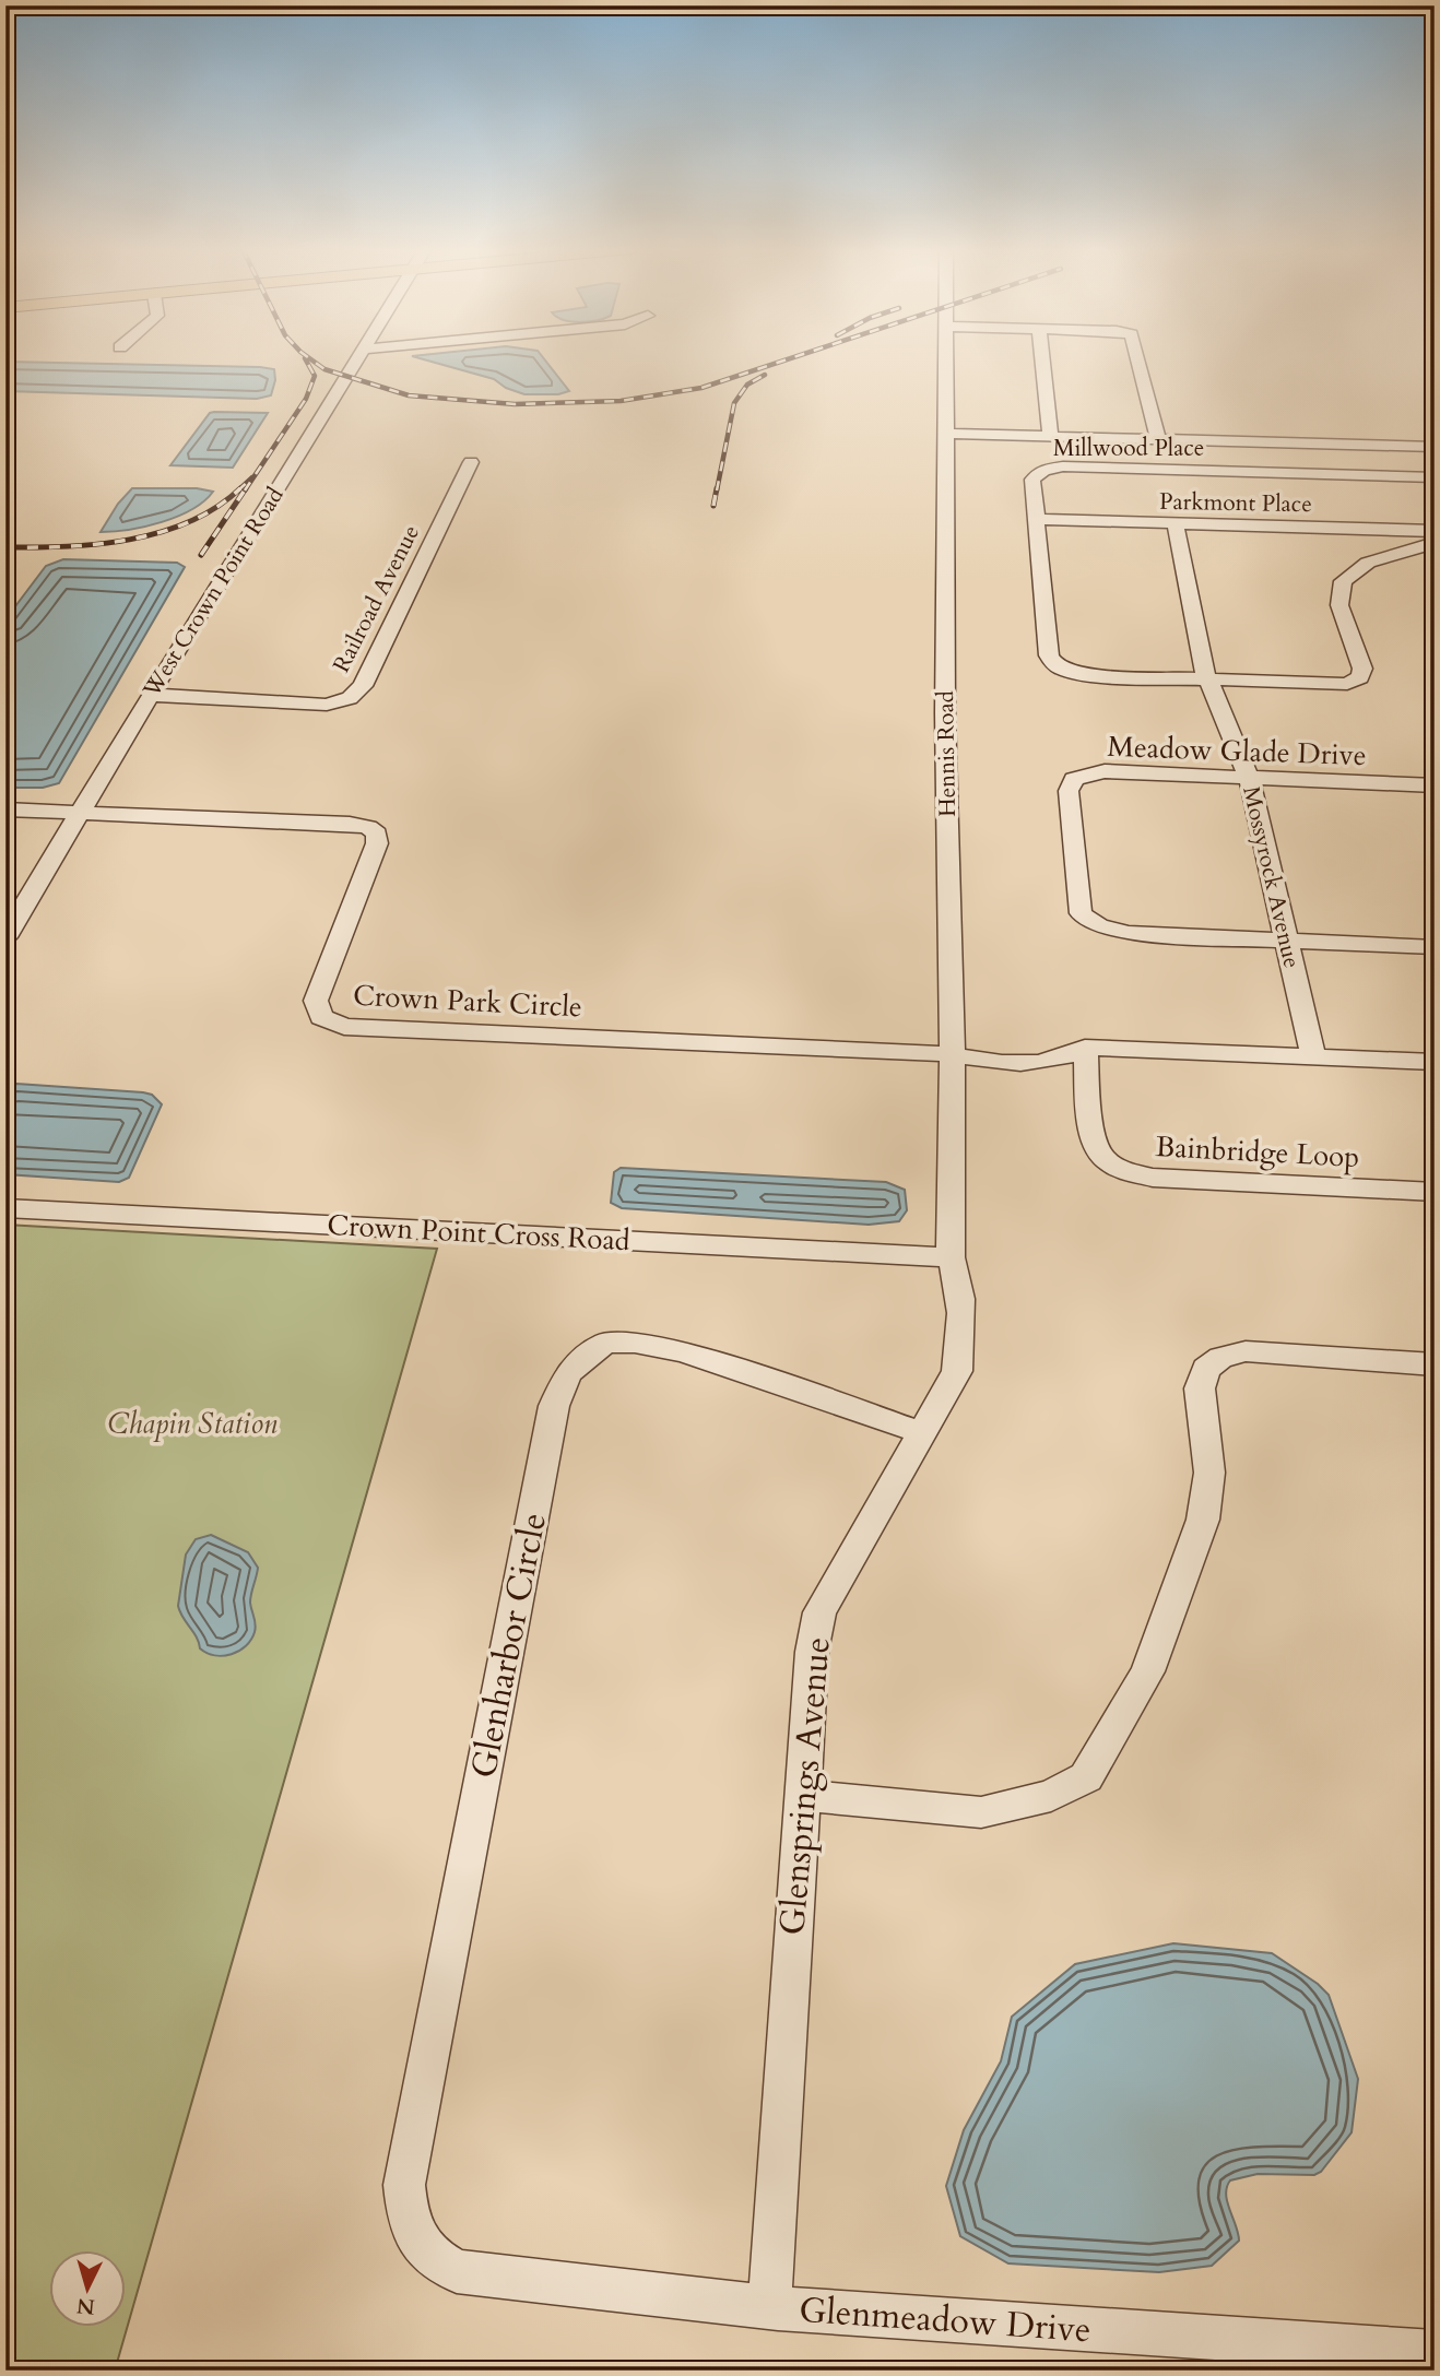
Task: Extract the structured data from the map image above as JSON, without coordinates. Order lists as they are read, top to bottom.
{
  "streets": {
    "street": [
      "Millwood Place",
      "Parkmont Place",
      "West Crown Point Road",
      "Railroad Avenue",
      "Meadow Glade Drive",
      "Hennis Road",
      "Mossyrock Avenue",
      "Crown Park Circle",
      "Bainbridge Loop",
      "Crown Point Cross Road",
      "Glenharbor Circle",
      "Glensprings Avenue",
      "Glenmeadow Drive"
    ]
  },
  "crossings": [
    ["Millwood Place", "Parkmont Place"],
    ["Millwood Place", "Mossyrock Avenue"],
    ["Parkmont Place", "Mossyrock Avenue"],
    ["West Crown Point Road", "Railroad Avenue"],
    ["West Crown Point Road", "Crown Park Circle"],
    ["Meadow Glade Drive", "Mossyrock Avenue"],
    ["Hennis Road", "Crown Park Circle"],
    ["Hennis Road", "Crown Point Cross Road"],
    ["Hennis Road", "Glensprings Avenue"],
    ["Crown Point Cross Road", "Glensprings Avenue"],
    ["Glenharbor Circle", "Glensprings Avenue"],
    ["Glenharbor Circle", "Glenmeadow Drive"],
    ["Glensprings Avenue", "Glenmeadow Drive"]
  ],
  "parks": ["Chapin Station"],
  "north": "bottom"
}
